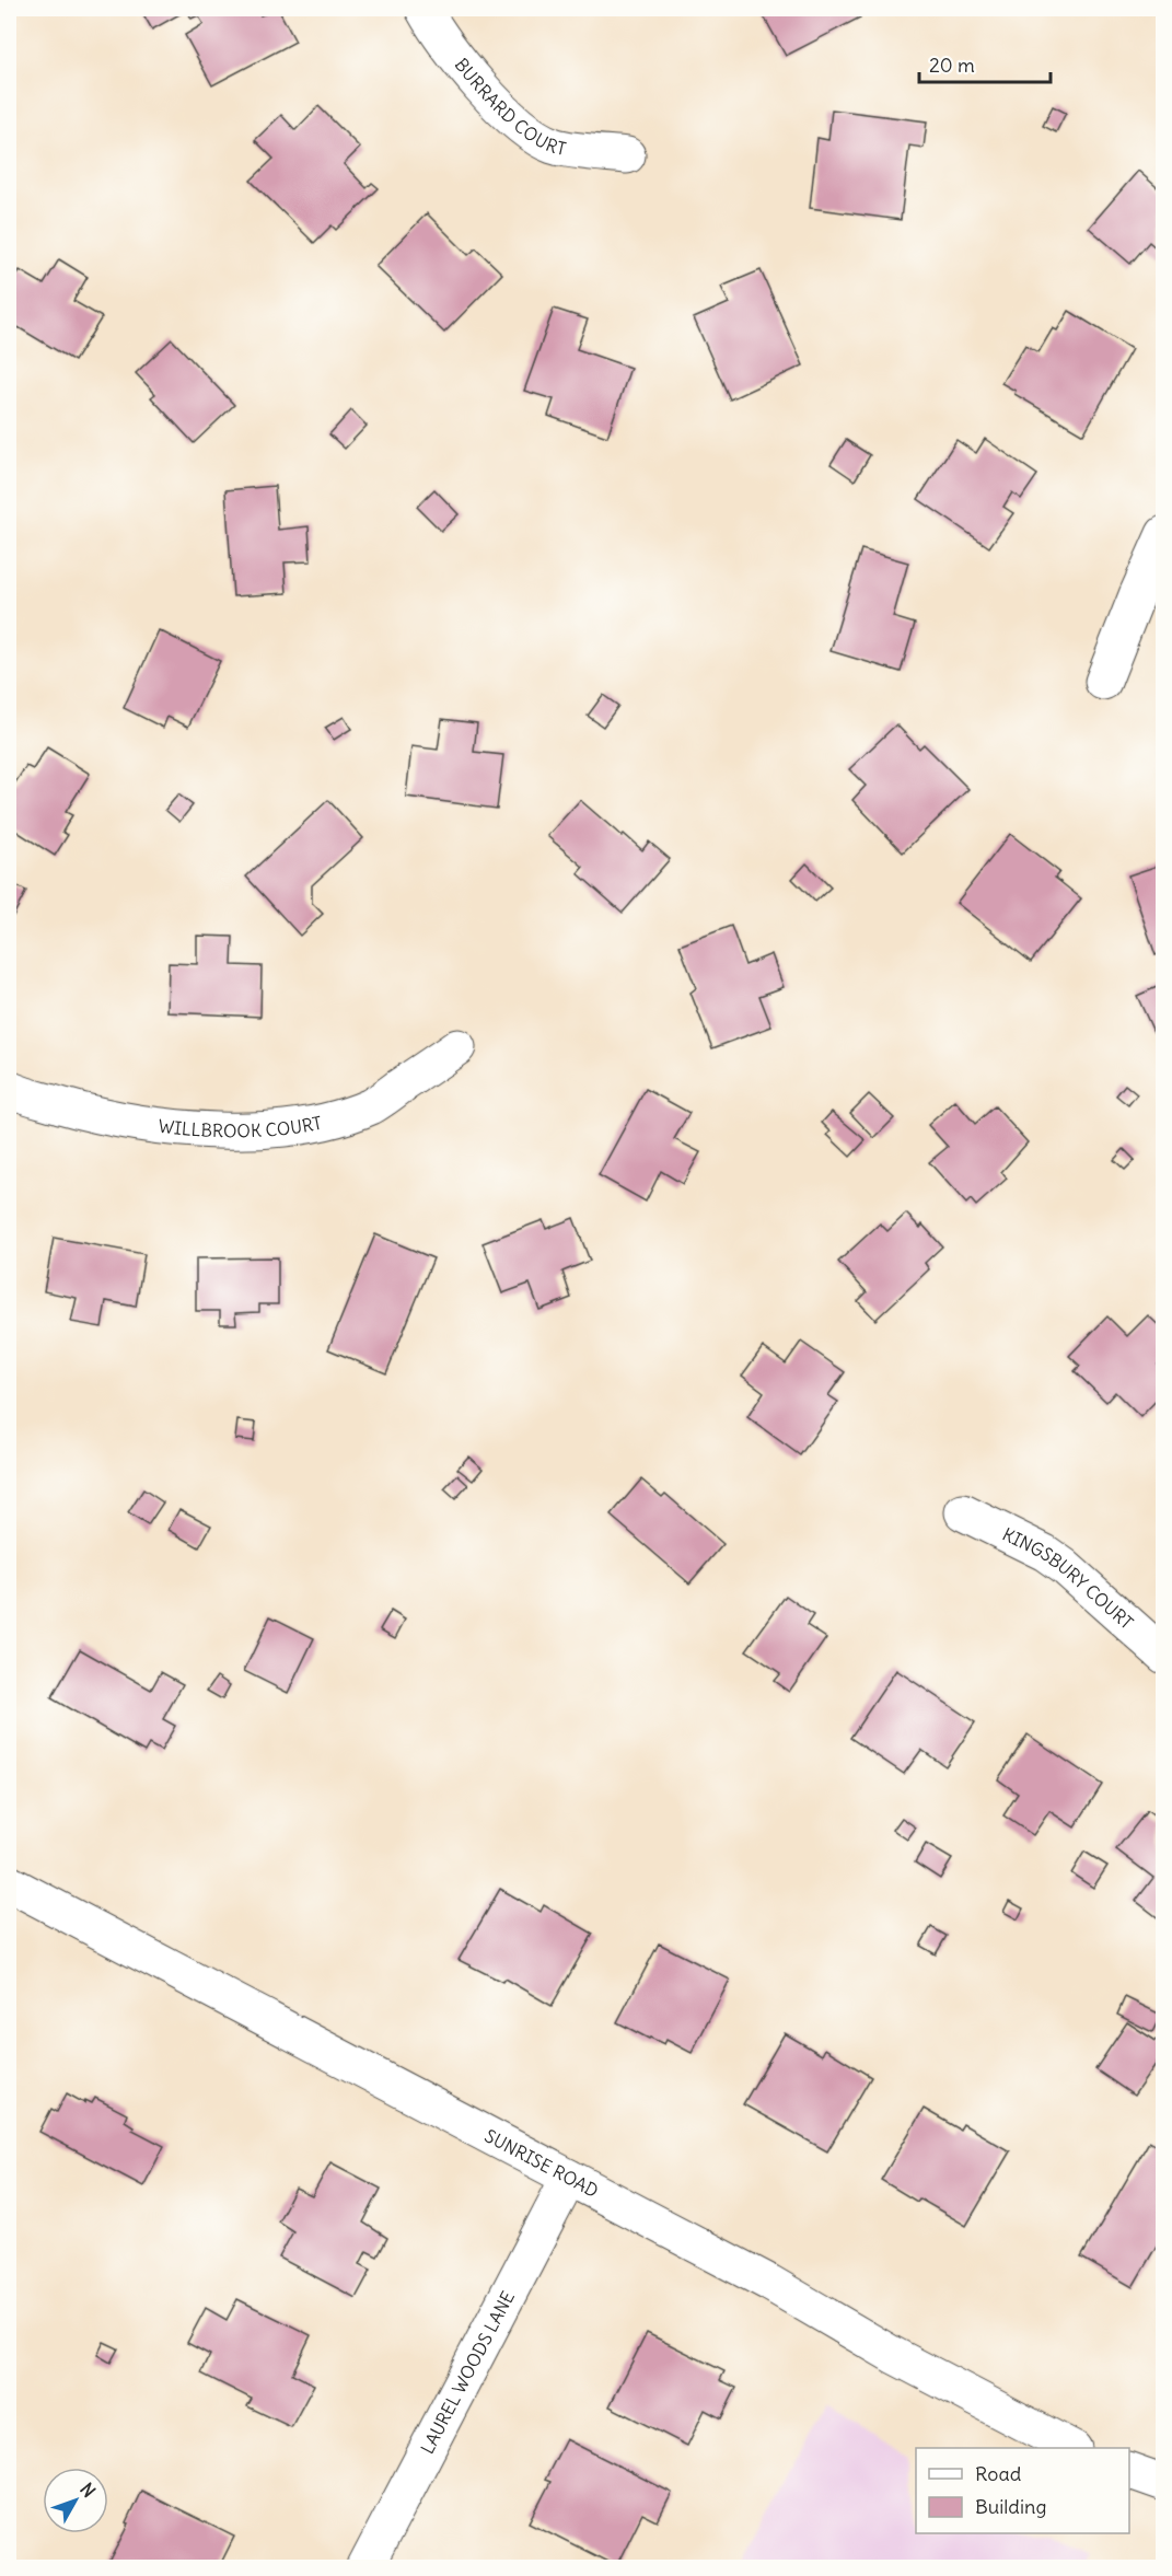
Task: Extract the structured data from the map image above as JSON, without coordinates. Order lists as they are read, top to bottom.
{
  "streets": {
    "street": [
      "BURRARD COURT",
      "WILLBROOK COURT",
      "KINGSBURY COURT",
      "SUNRISE ROAD",
      "LAUREL WOODS LANE"
    ]
  },
  "crossings": [
    ["SUNRISE ROAD", "LAUREL WOODS LANE"]
  ],
  "legend": ["Road", "Building"],
  "scale_bar": "20 m",
  "north": "top right"
}
